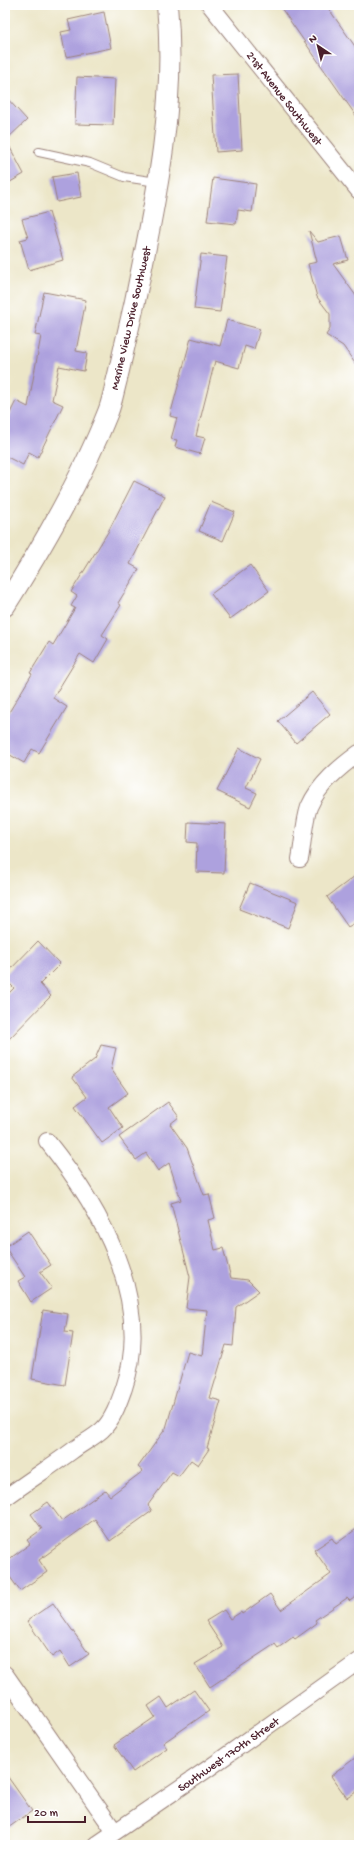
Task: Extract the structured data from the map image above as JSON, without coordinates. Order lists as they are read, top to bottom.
{
  "streets": {
    "street": ["21st Avenue Southwest", "Marine View Drive Southwest", "Southwest 170th Street"]
  },
  "scale_bar": "20 m",
  "north": "top left"
}
